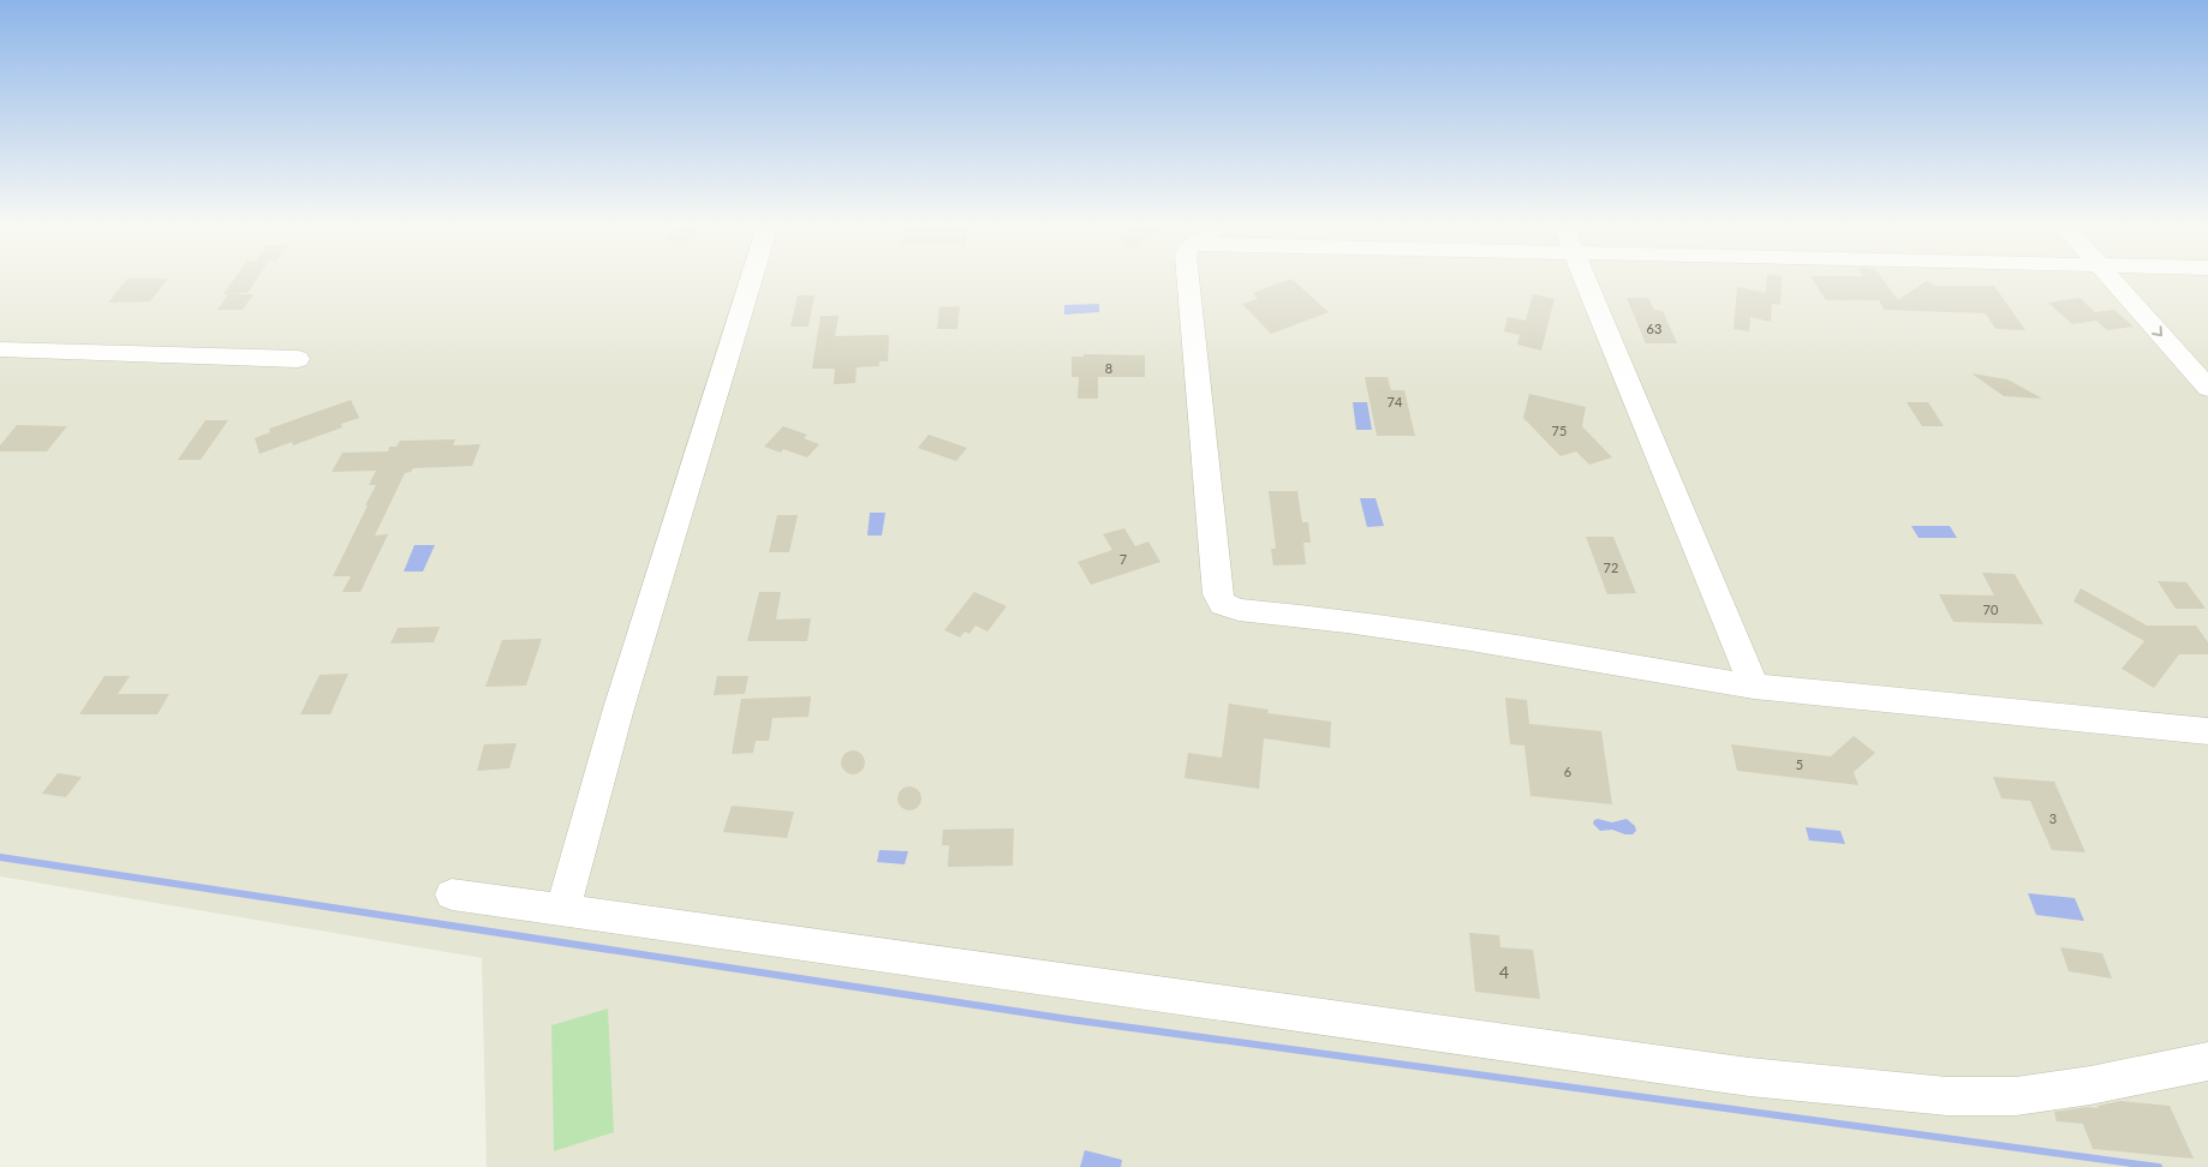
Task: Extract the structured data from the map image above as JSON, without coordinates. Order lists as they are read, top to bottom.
{
  "house_numbers": [
    "63",
    "8",
    "74",
    "75",
    "7",
    "72",
    "70",
    "5",
    "6",
    "3",
    "4"
  ]
}
